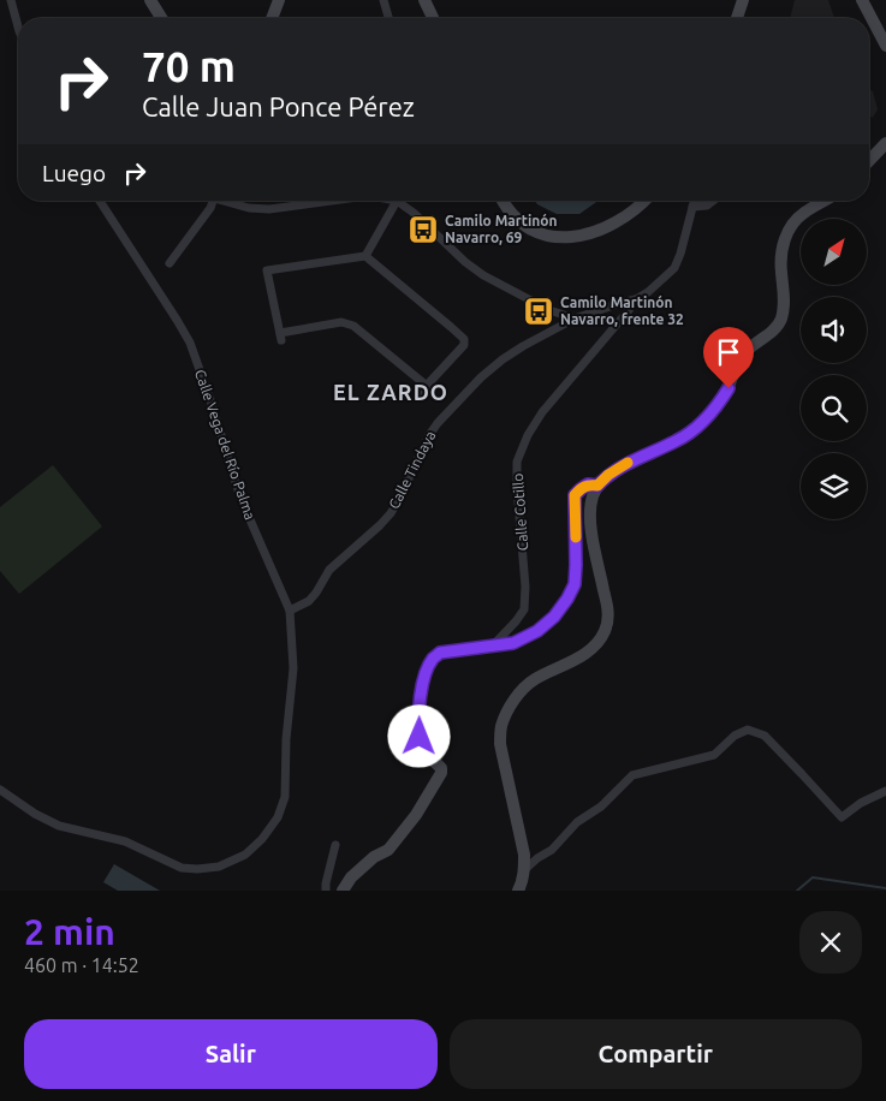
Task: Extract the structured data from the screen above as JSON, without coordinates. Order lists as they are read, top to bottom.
{
  "streets": {
    "street": ["Calle Vega del Río Palma", "Calle Tindaya", "Calle Cotillo"]
  },
  "crossings": [
    ["Calle Vega del Río Palma", "Calle Tindaya"],
    ["Calle Tindaya", "Calle Cotillo"]
  ],
  "districts": ["EL ZARDO"],
  "places": {
    "bus stop": ["Camilo Martinón Navarro, 69", "Camilo Martinón Navarro, frente 32"]
  },
  "north": "top right",
  "page": {
    "turn": ["70 m", "Calle Juan Ponce Pérez"],
    "then": "Luego",
    "heading": ["2 min", "460 m · 14:52"],
    "buttons": ["Salir", "Compartir"]
  }
}
